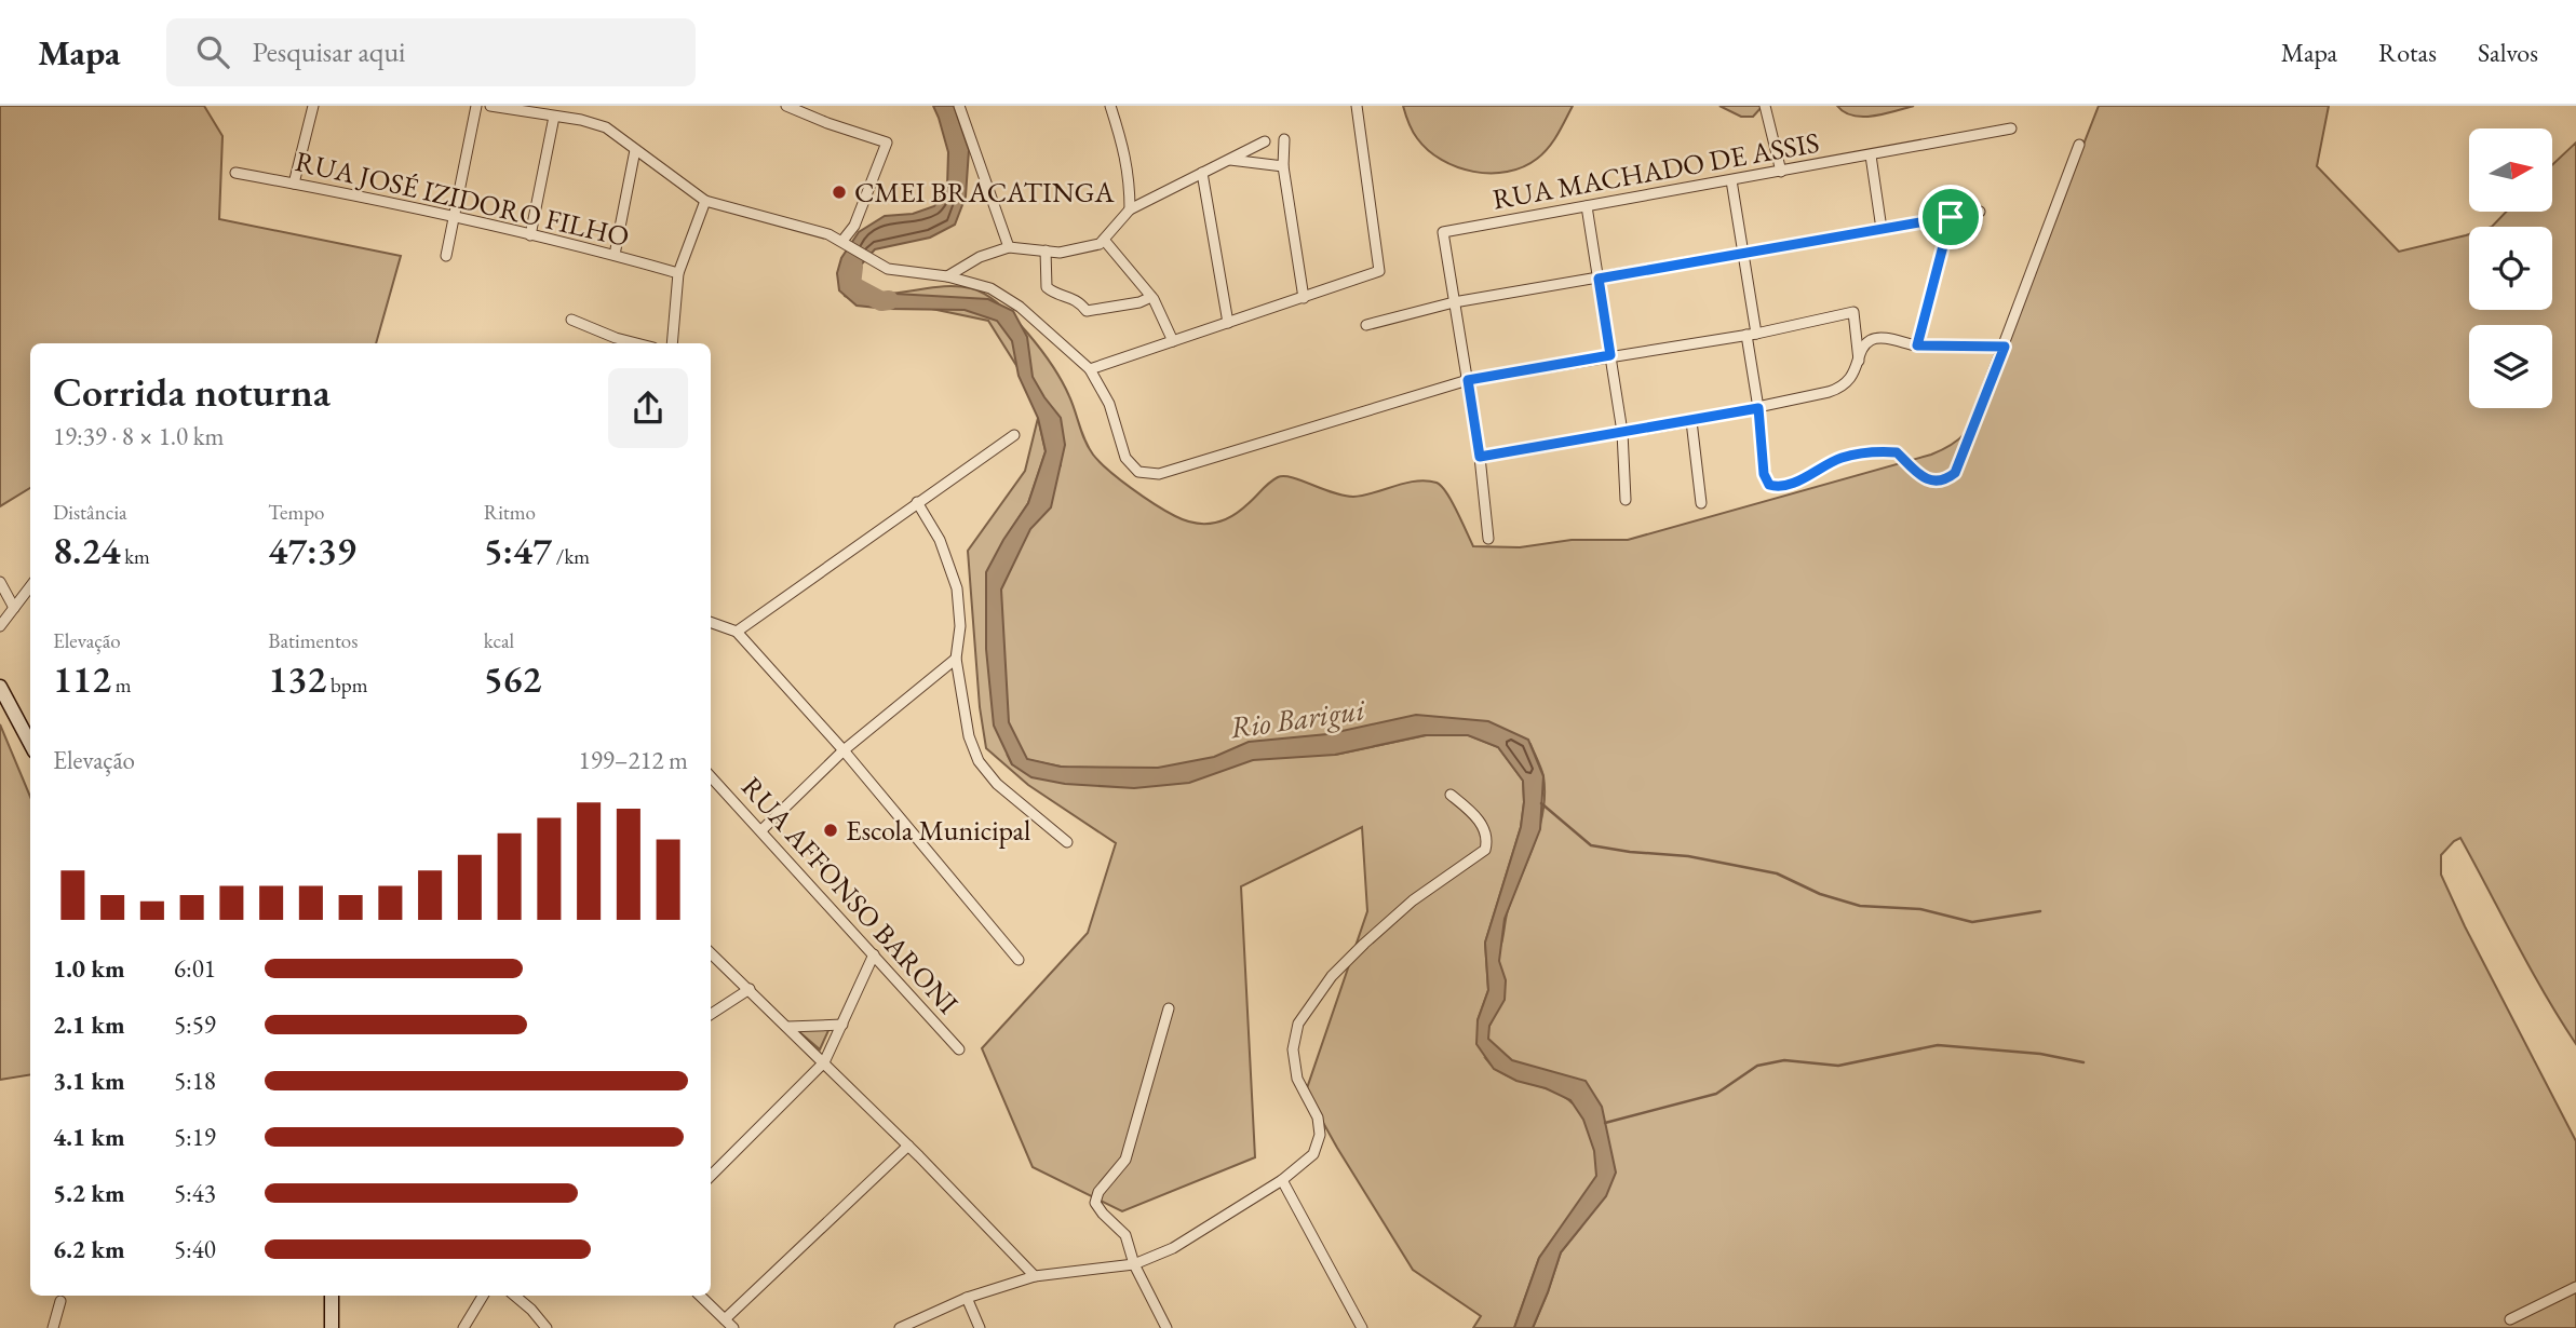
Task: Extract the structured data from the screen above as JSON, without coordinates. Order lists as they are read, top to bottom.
{
  "streets": {
    "street": ["RUA MACHADO DE ASSIS", "RUA JOSÉ IZIDORO FILHO", "RUA AFFONSO BARONI"]
  },
  "water": ["Rio Barigui"],
  "places": ["CMEI BRACATINGA", "Escola Municipal"],
  "north": "right",
  "page": {
    "header": "Mapa",
    "search": "Pesquisar aqui",
    "nav": ["Mapa", "Rotas", "Salvos"],
    "heading": ["Corrida noturna", "19:39 · 8 × 1.0 km"],
    "stats": [
      ["Distância", "8.24 km"],
      ["Tempo", "47:39"],
      ["Ritmo", "5:47 /km"],
      ["Elevação", "112 m"],
      ["Batimentos", "132 bpm"],
      ["kcal", "562"]
    ],
    "chart": ["Elevação", "199–212 m"],
    "list": [
      {
        "name": "1.0 km",
        "note": "6:01"
      },
      {
        "name": "2.1 km",
        "note": "5:59"
      },
      {
        "name": "3.1 km",
        "note": "5:18"
      },
      {
        "name": "4.1 km",
        "note": "5:19"
      },
      {
        "name": "5.2 km",
        "note": "5:43"
      },
      {
        "name": "6.2 km",
        "note": "5:40"
      }
    ]
  }
}
